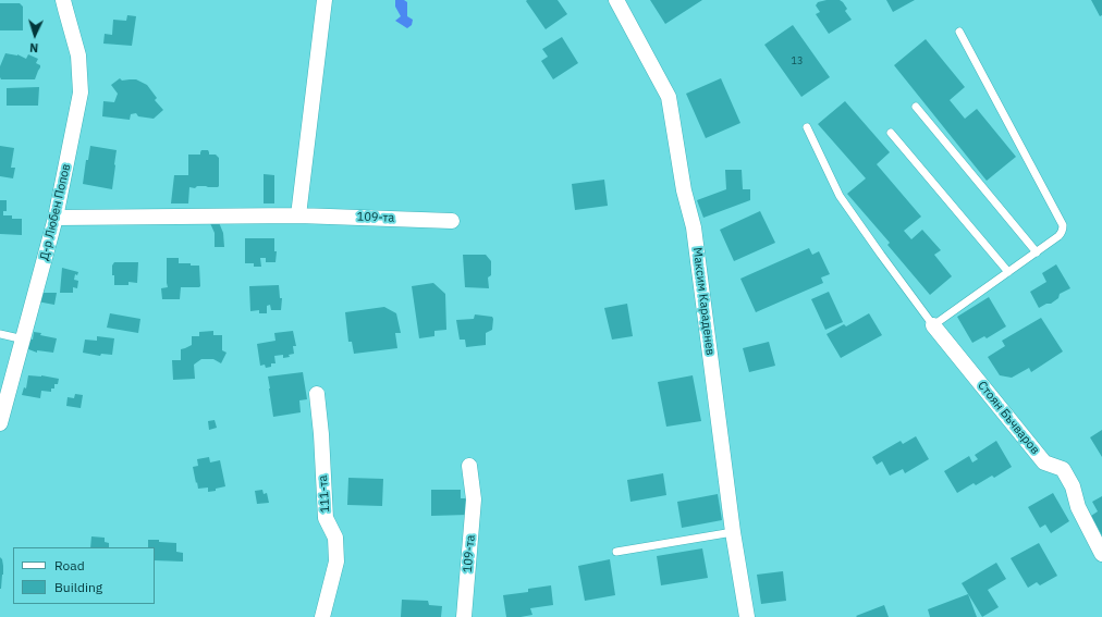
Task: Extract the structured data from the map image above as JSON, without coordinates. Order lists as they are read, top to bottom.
{
  "streets": {
    "street": [
      "Д-р Любен Попов",
      "109-та",
      "Максим Караденев",
      "Стоян Бъчваров",
      "111-та"
    ]
  },
  "crossings": [
    ["Д-р Любен Попов", "109-та"]
  ],
  "house_numbers": ["13"],
  "legend": ["Road", "Building"],
  "north": "bottom"
}
